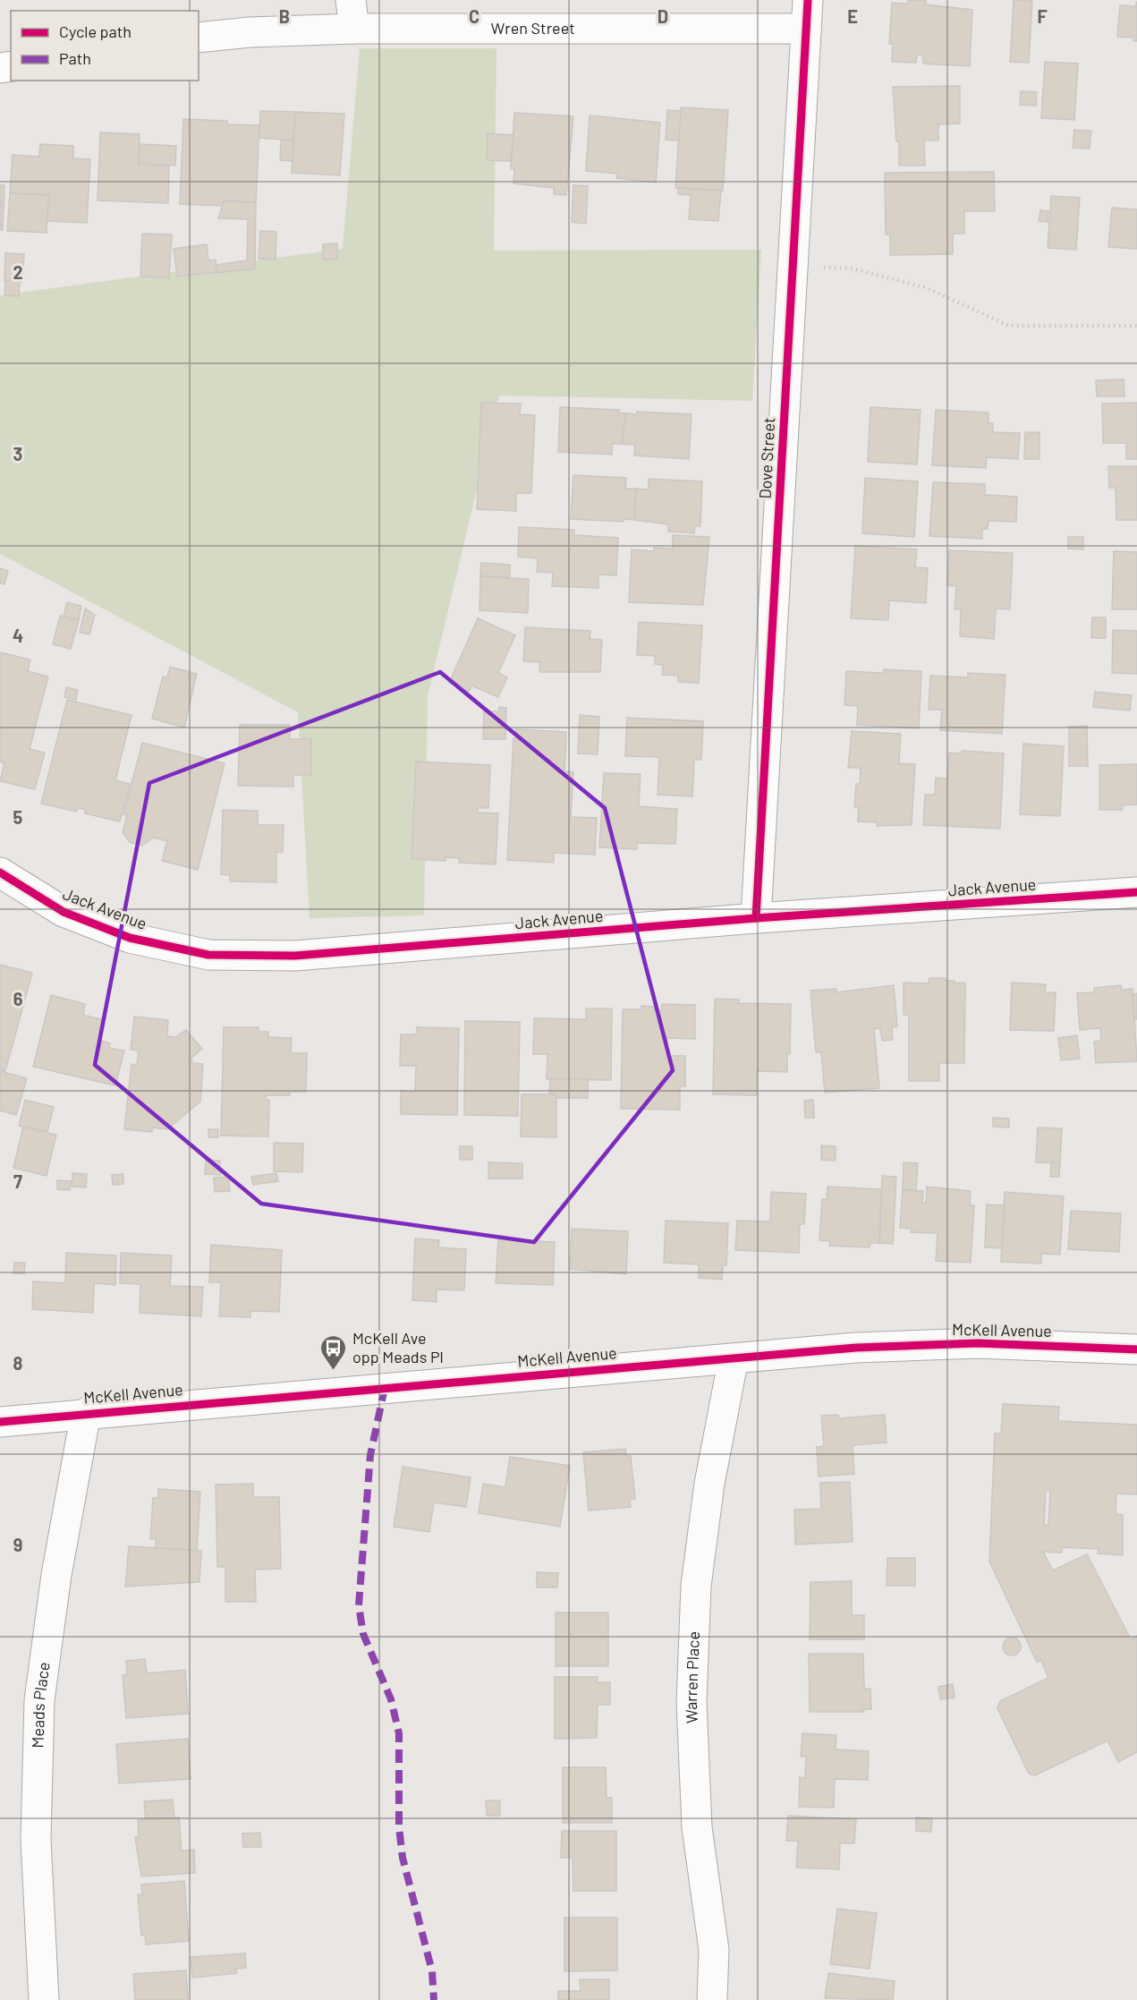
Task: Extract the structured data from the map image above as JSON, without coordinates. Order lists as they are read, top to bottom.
{
  "streets": {
    "street": [
      "Wren Street",
      "Dove Street",
      "Jack Avenue",
      "McKell Avenue",
      "Warren Place",
      "Meads Place"
    ]
  },
  "crossings": [
    ["Wren Street", "Dove Street"],
    ["Dove Street", "Jack Avenue"],
    ["McKell Avenue", "Warren Place"],
    ["McKell Avenue", "Meads Place"]
  ],
  "places": {
    "bus stop": ["McKell Ave opp Meads Pl"]
  },
  "legend": ["Cycle path", "Path"],
  "grid": {
    "columns": [
      "B",
      "C",
      "D",
      "E",
      "F"
    ],
    "rows": [
      "2",
      "3",
      "4",
      "5",
      "6",
      "7",
      "8",
      "9"
    ]
  }
}
